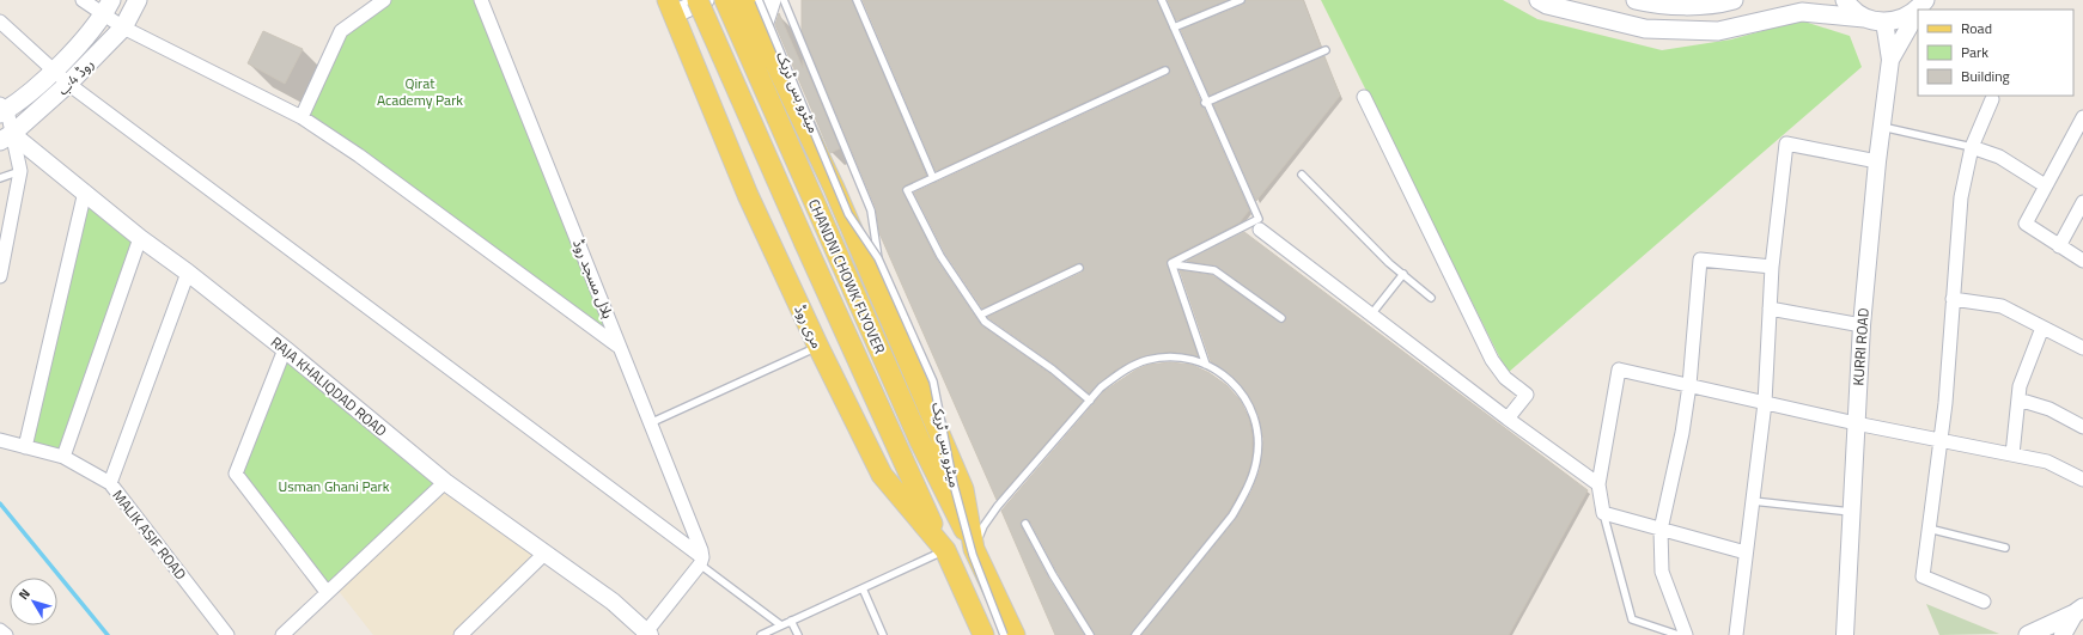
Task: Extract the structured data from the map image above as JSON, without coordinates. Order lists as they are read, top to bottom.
{
  "streets": {
    "main road": ["روڈ 4ب", "CHANDNI CHOWK FLYOVER", "مری روڈ"],
    "street": [
      "ہلال مسجد روڈ",
      "KURRI ROAD",
      "RAJA KHALIQDAD ROAD",
      "MALIK ASIF ROAD"
    ],
    "lane": ["میٹرو بس ٹریک"]
  },
  "crossings": [
    ["روڈ 4ب", "RAJA KHALIQDAD ROAD"],
    ["CHANDNI CHOWK FLYOVER", "مری روڈ"]
  ],
  "parks": ["Qirat Academy Park", "Usman Ghani Park"],
  "legend": ["Road", "Park", "Building"],
  "north": "top left"
}
